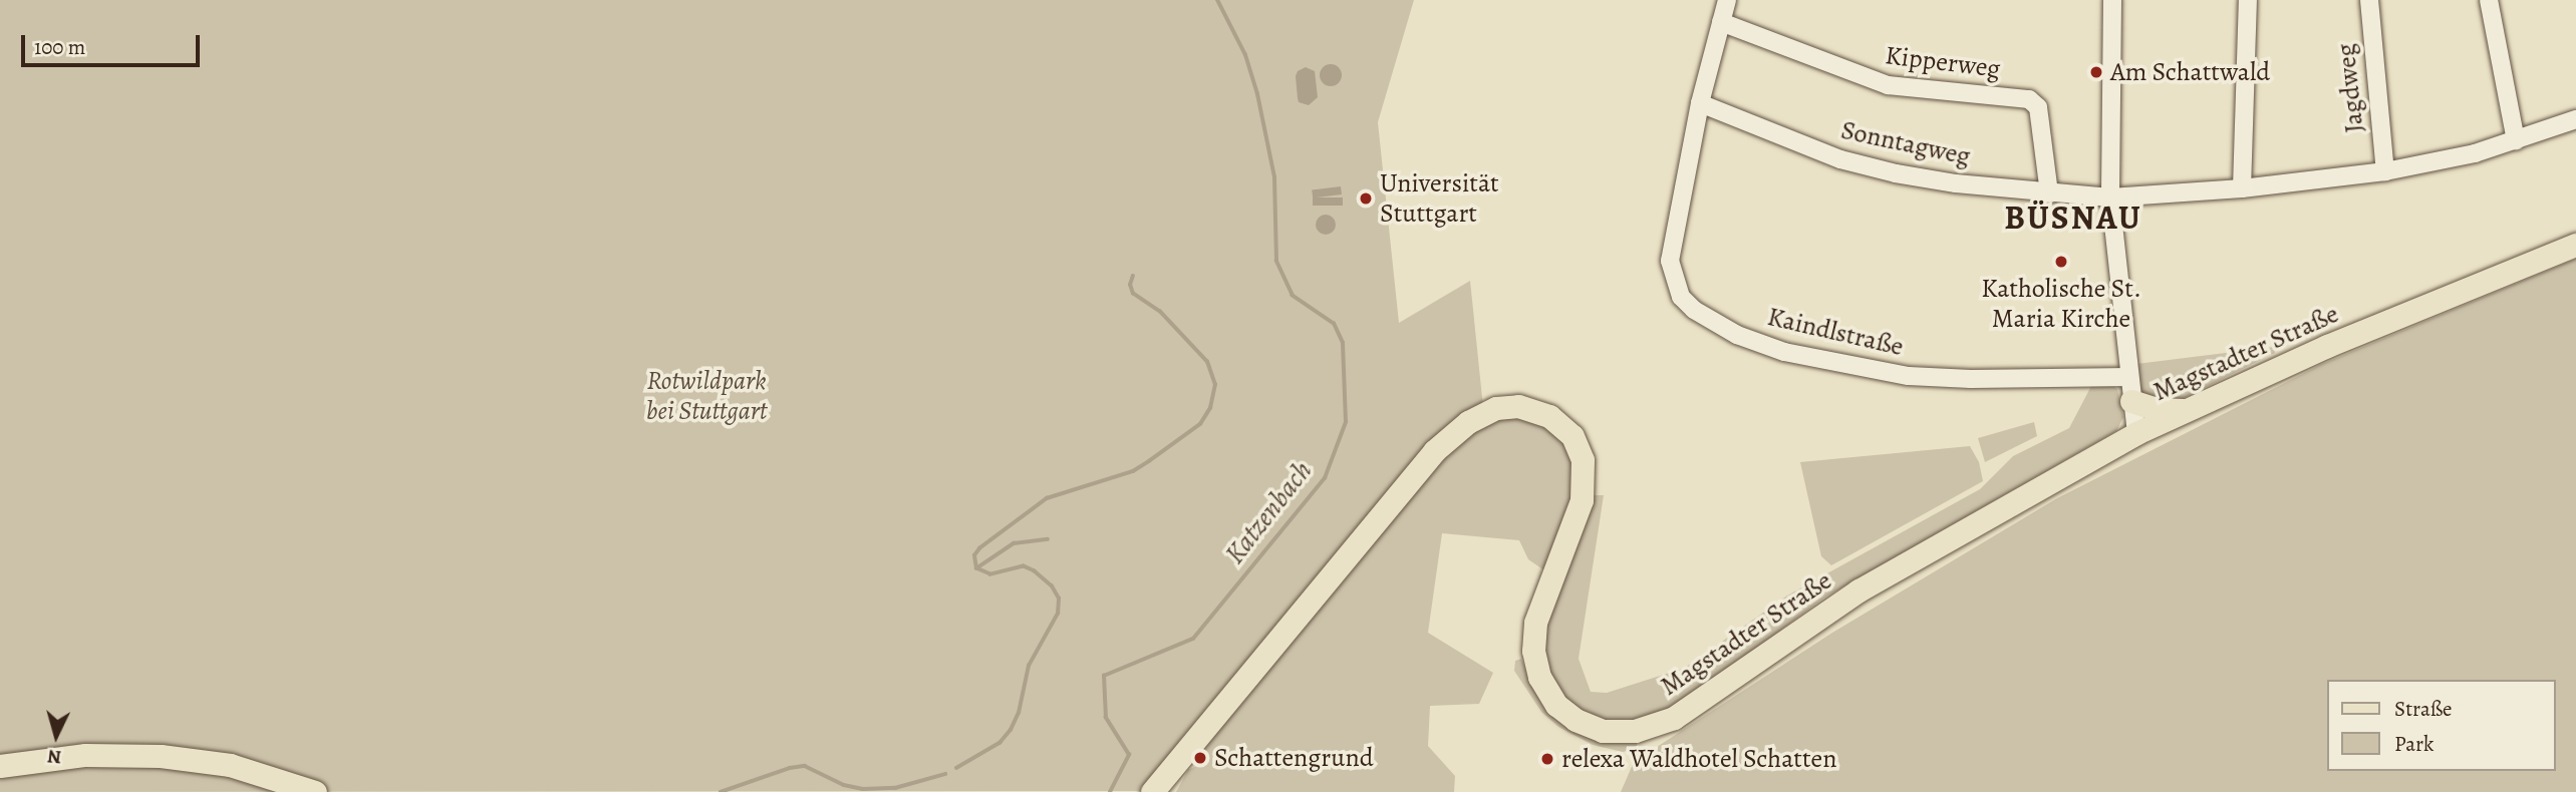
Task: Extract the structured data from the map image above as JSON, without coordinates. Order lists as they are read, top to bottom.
{
  "streets": {
    "main road": ["Magstadter Straße"],
    "street": [
      "Kipperweg",
      "Jagdweg",
      "Sonntagweg",
      "Kaindlstraße"
    ]
  },
  "crossings": [
    ["Kipperweg", "Sonntagweg"],
    ["Kipperweg", "Kaindlstraße"],
    ["Sonntagweg", "Kaindlstraße"]
  ],
  "districts": ["BÜSNAU"],
  "water": ["Katzenbach"],
  "parks": ["Rotwildpark bei Stuttgart"],
  "places": [
    "Am Schattwald",
    "Universität Stuttgart",
    "Katholische St. Maria Kirche",
    "Schattengrund",
    "relexa Waldhotel Schatten"
  ],
  "legend": ["Straße", "Park"],
  "scale_bar": "100 m",
  "north": "bottom"
}
